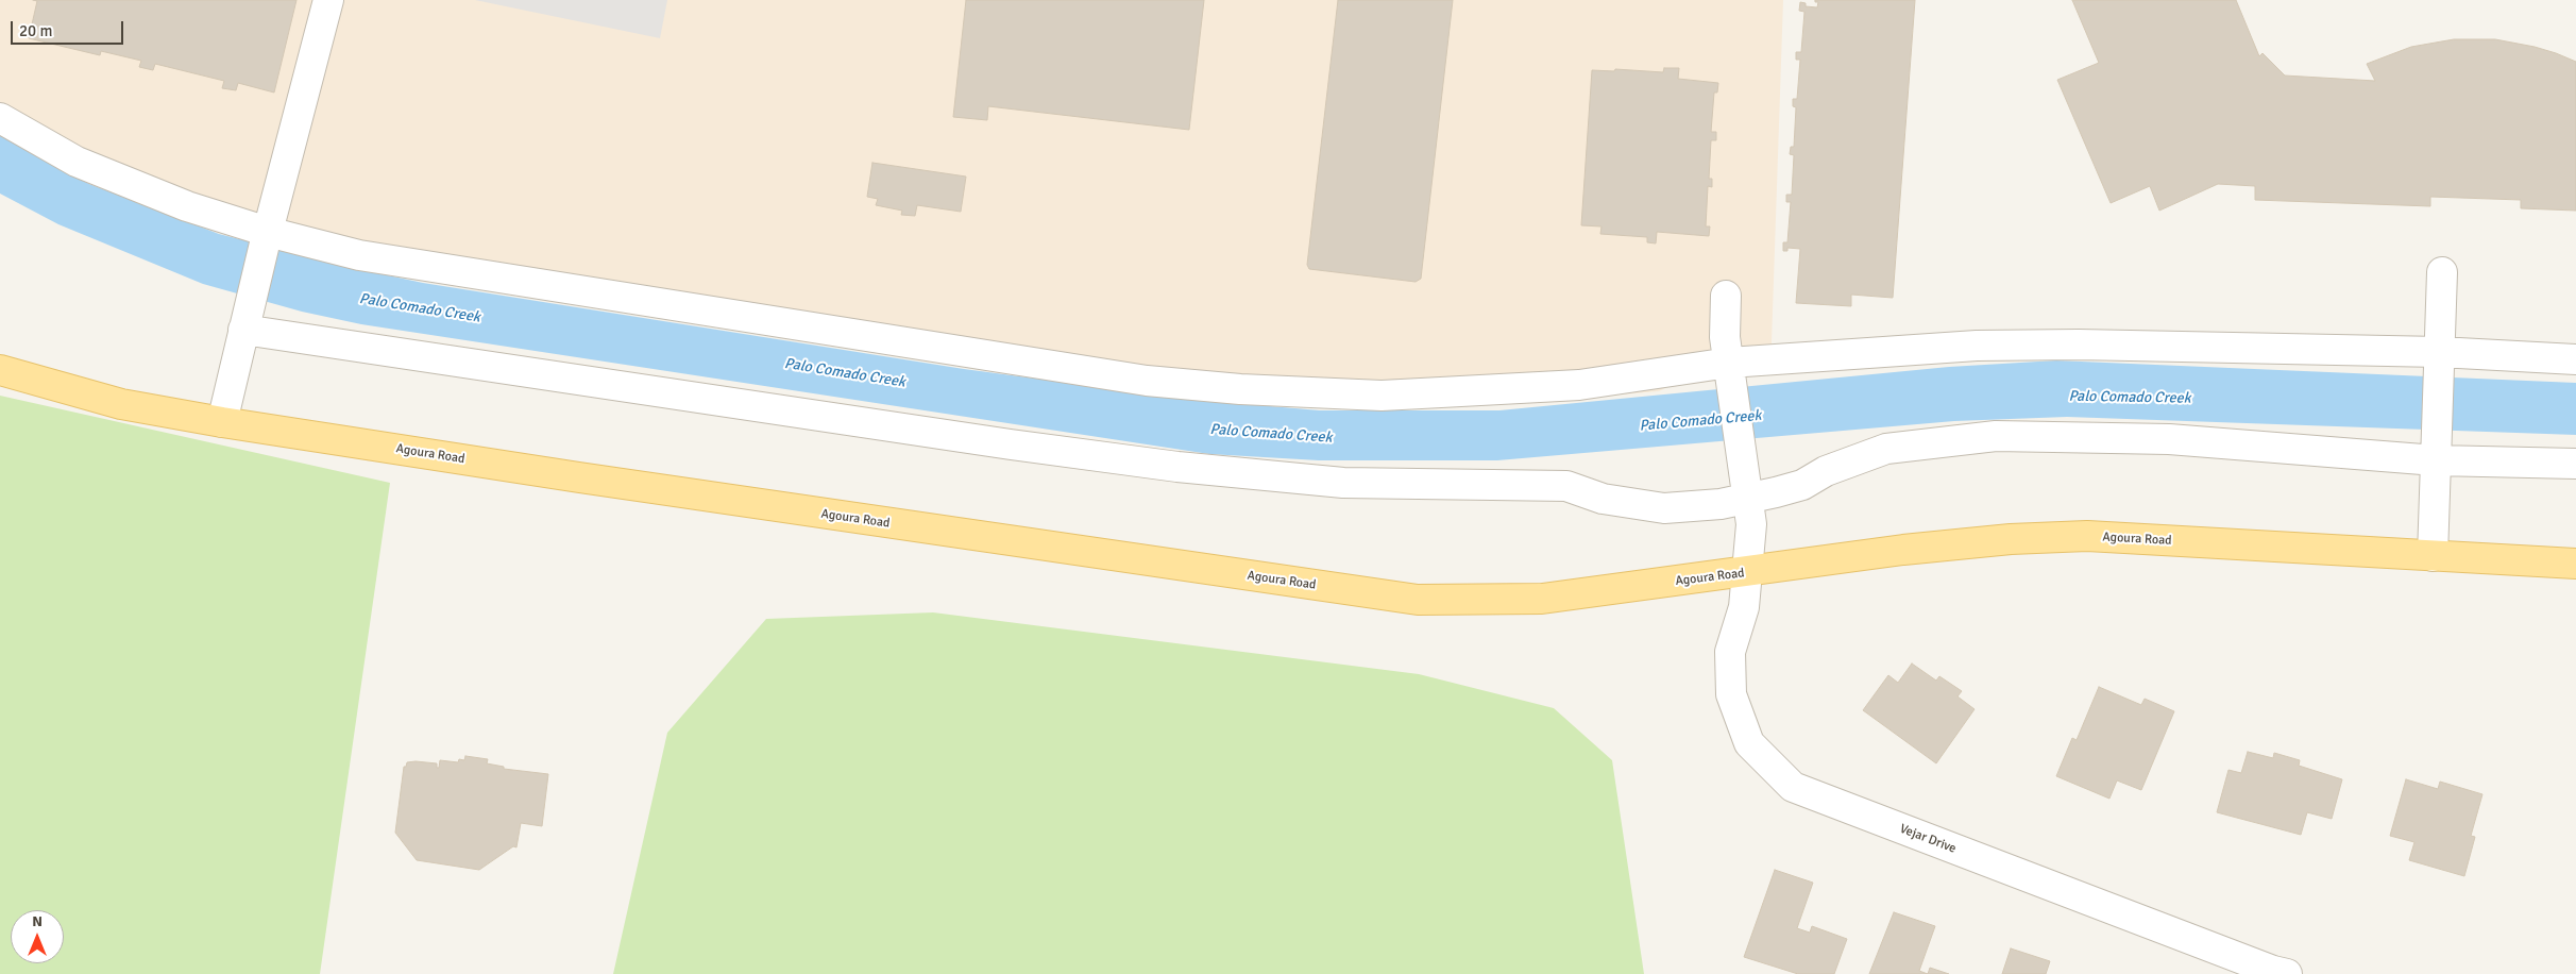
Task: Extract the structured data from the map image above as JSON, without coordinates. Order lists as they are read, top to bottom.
{
  "streets": {
    "main road": ["Agoura Road"],
    "street": ["Vejar Drive"]
  },
  "crossings": [
    ["Agoura Road", "Vejar Drive"]
  ],
  "water": ["Palo Comado Creek"],
  "scale_bar": "20 m",
  "north": "top"
}
